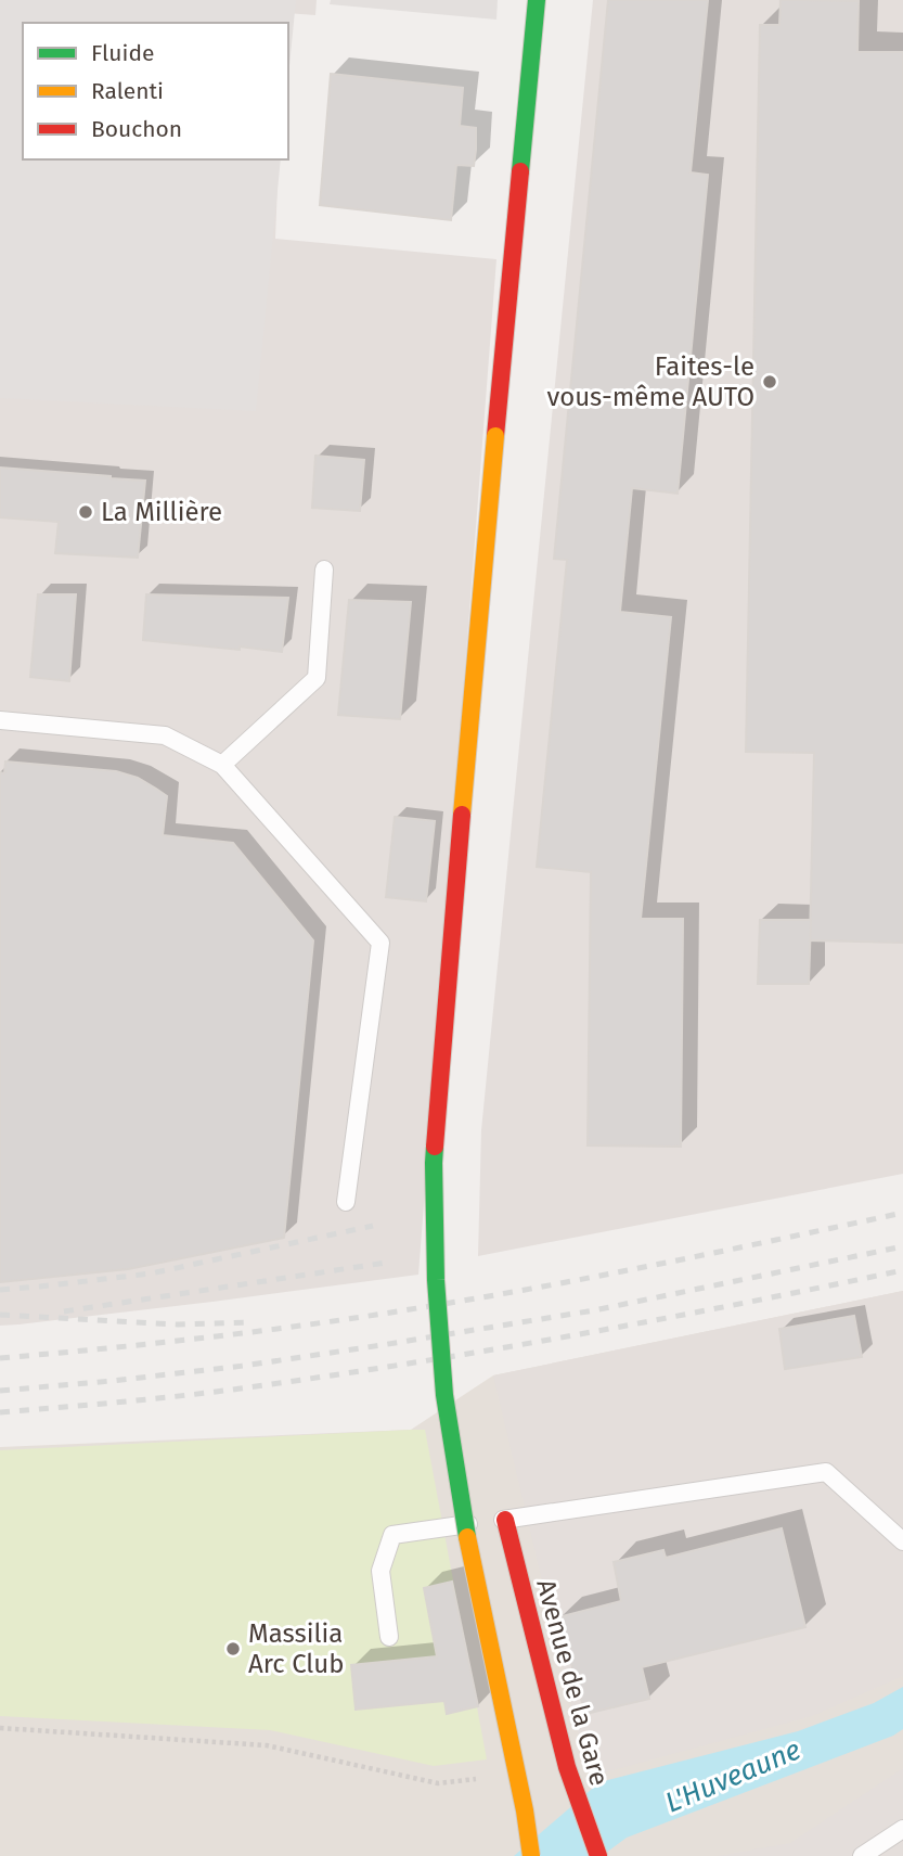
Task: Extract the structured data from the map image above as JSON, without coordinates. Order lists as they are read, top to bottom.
{
  "streets": {
    "street": ["Avenue de la Gare"]
  },
  "water": ["L'Huveaune"],
  "places": ["Faites-le vous-même AUTO", "La Millière", "Massilia Arc Club"],
  "legend": ["Fluide", "Ralenti", "Bouchon"]
}
